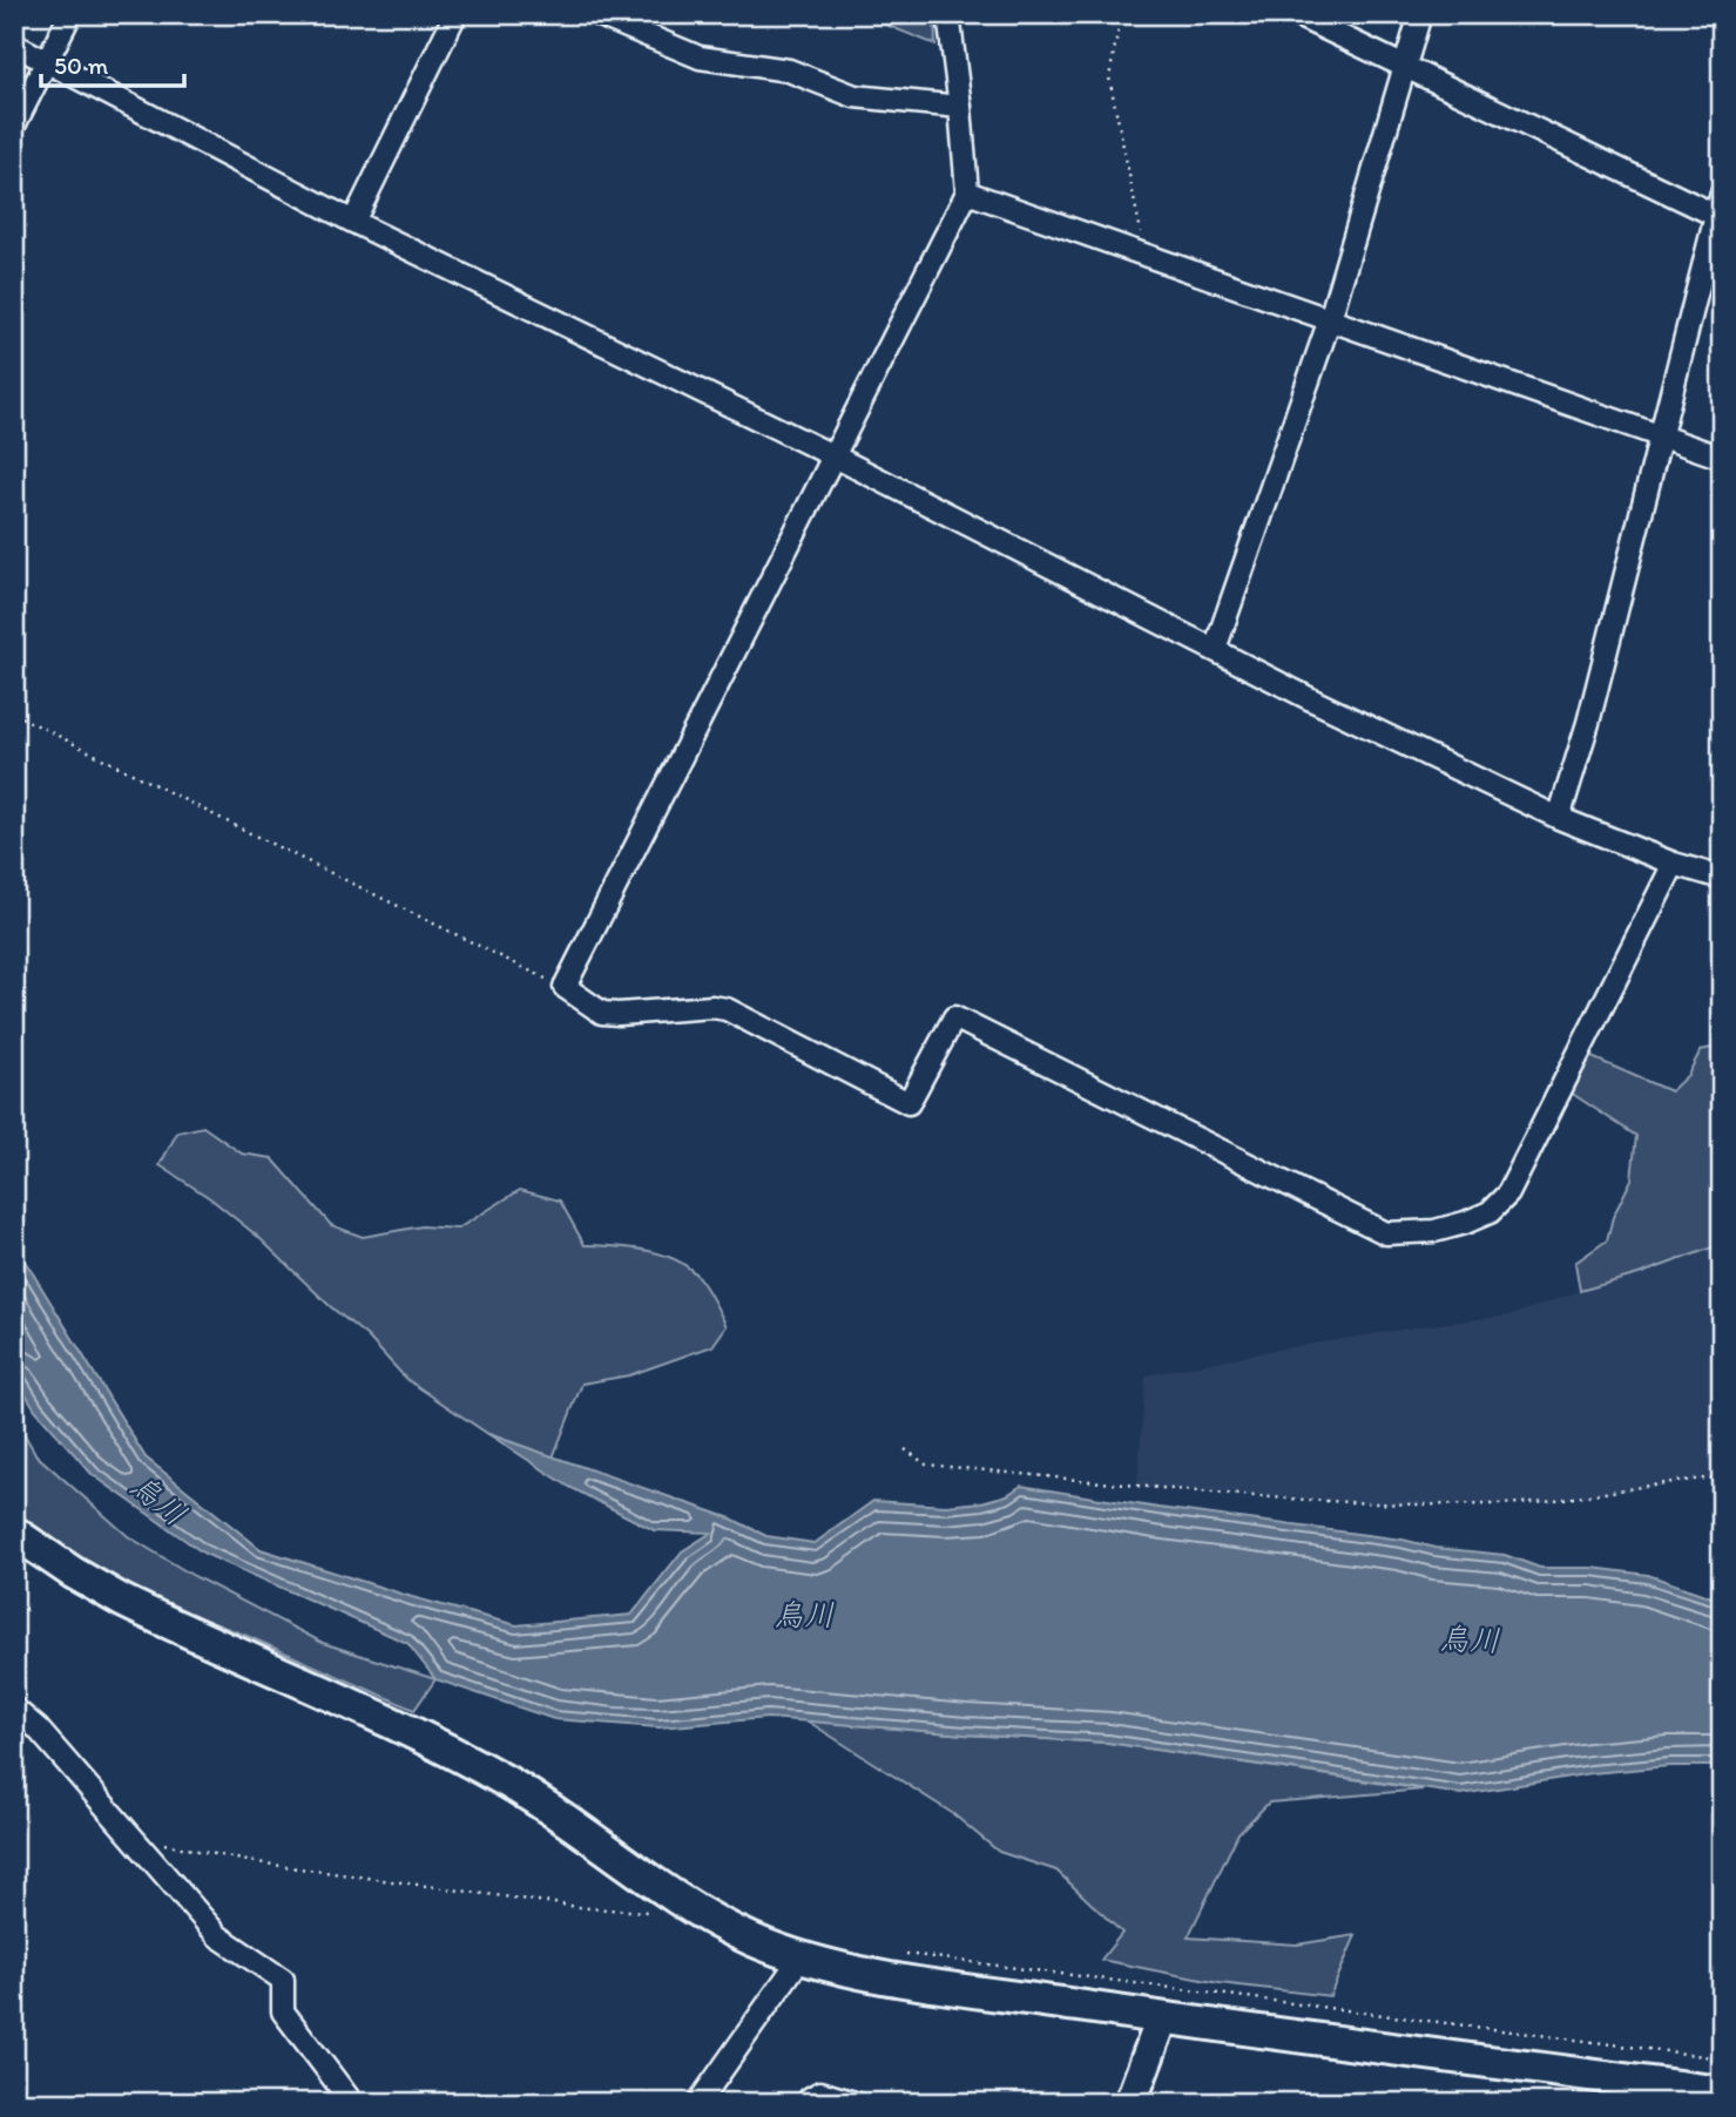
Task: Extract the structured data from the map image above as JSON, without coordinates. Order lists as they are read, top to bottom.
{
  "water": ["烏川"],
  "scale_bar": "50 m"
}
